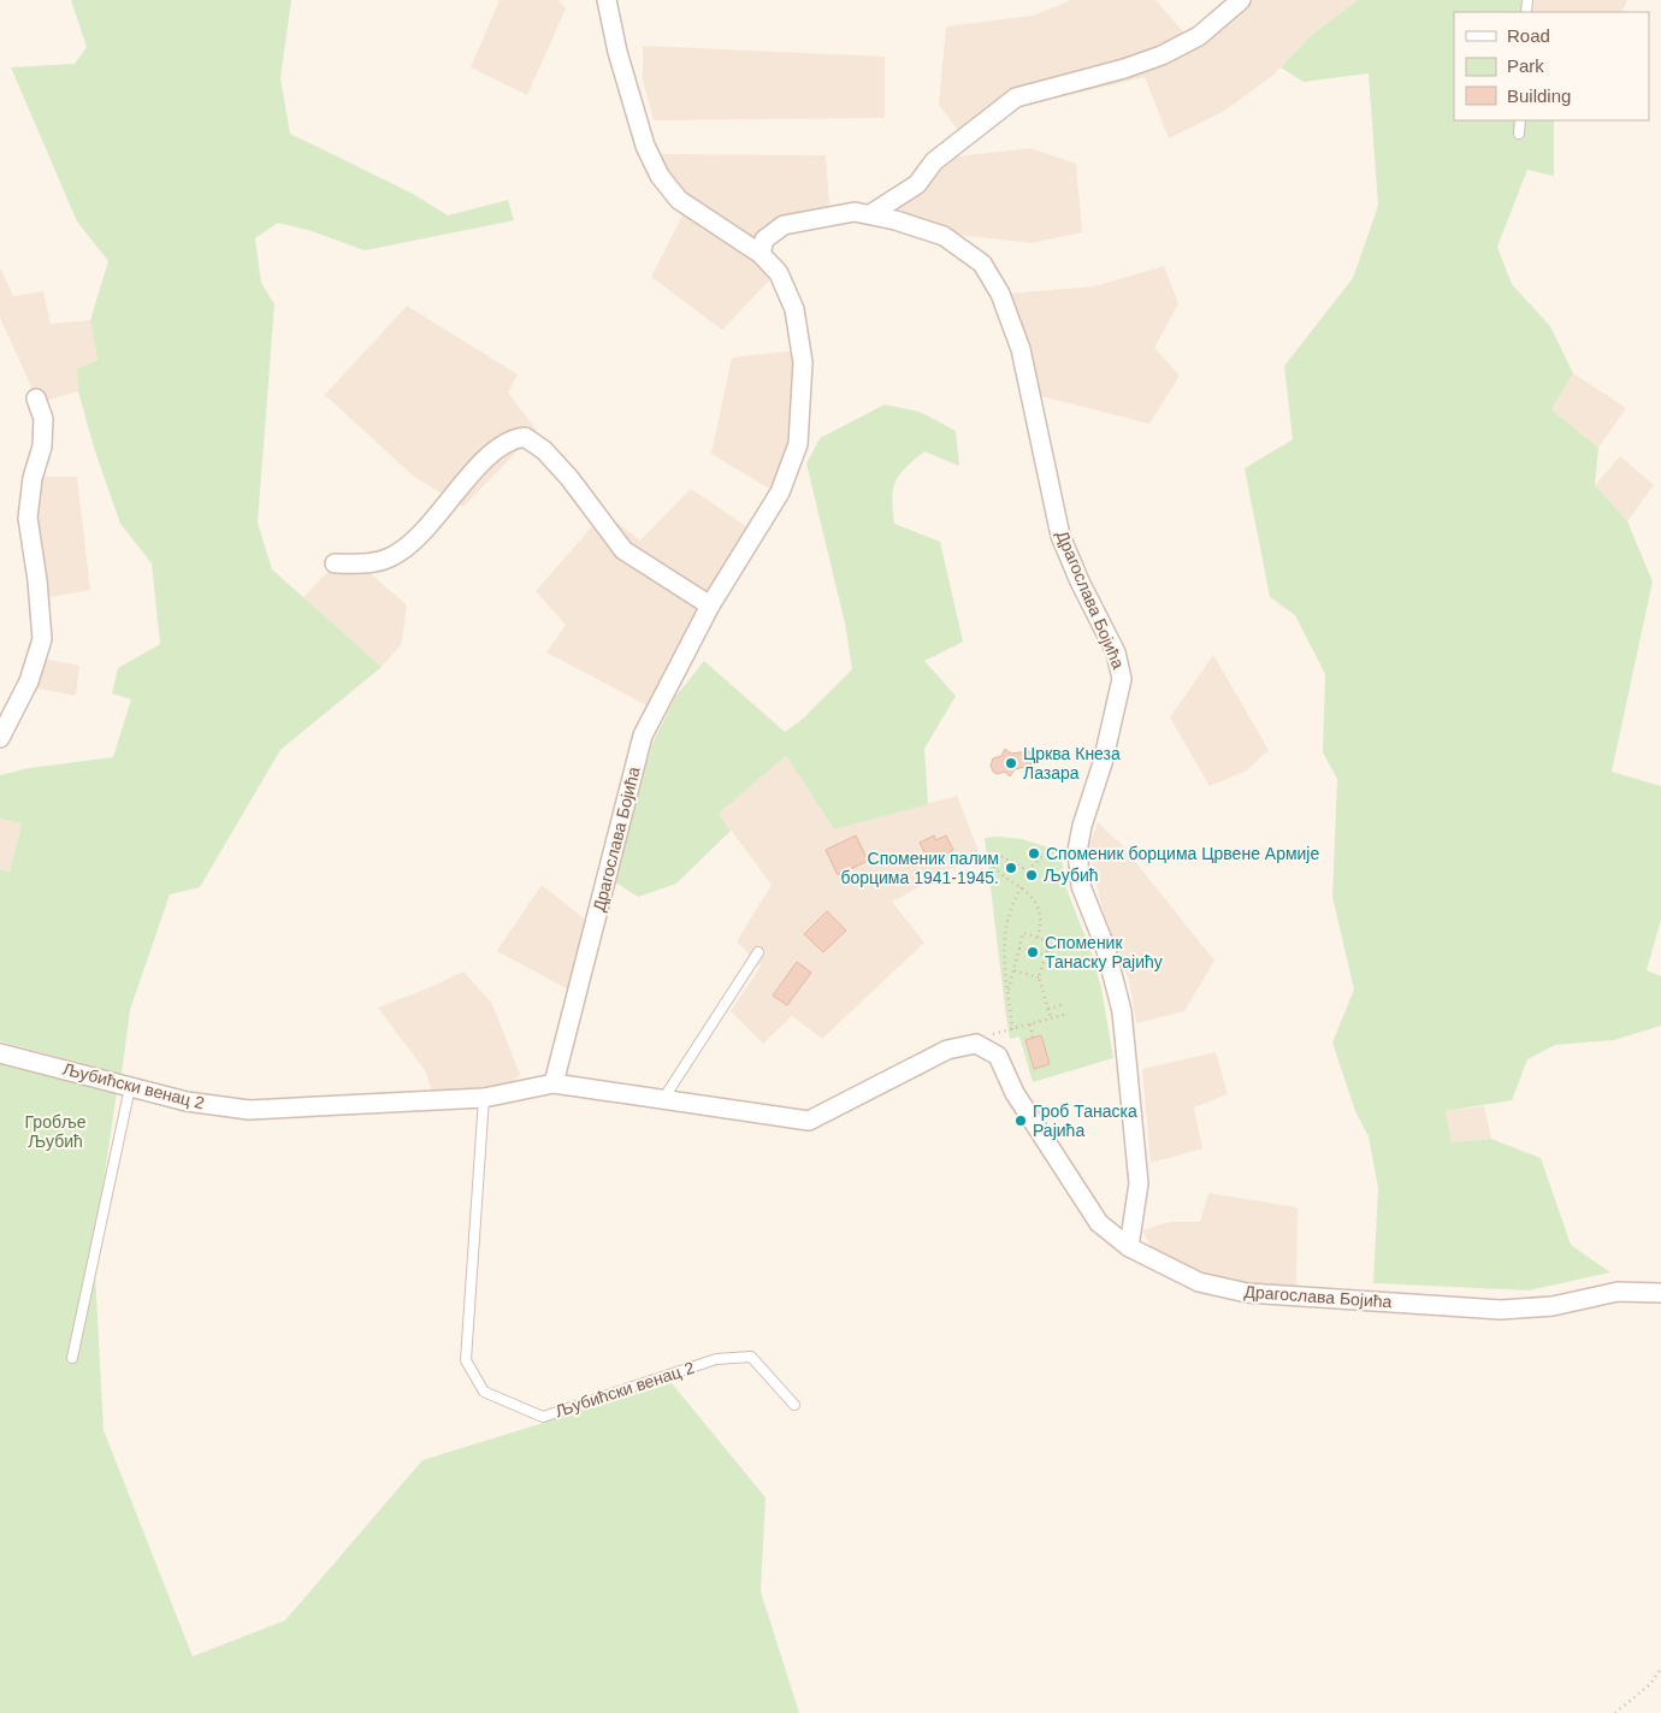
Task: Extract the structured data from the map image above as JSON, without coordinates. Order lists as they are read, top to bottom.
{
  "streets": {
    "street": ["Драгослава Бојића", "Љубићски венац 2"]
  },
  "crossings": [
    ["Драгослава Бојића", "Љубићски венац 2"]
  ],
  "parks": ["Гробље Љубић"],
  "places": [
    "Црква Кнеза Лазара",
    "Споменик борцима Црвене Армије",
    "Споменик палим борцима 1941-1945.",
    "Љубић",
    "Споменик Танаску Рајићу",
    "Гроб Танаска Рајића"
  ],
  "legend": ["Road", "Park", "Building"]
}
